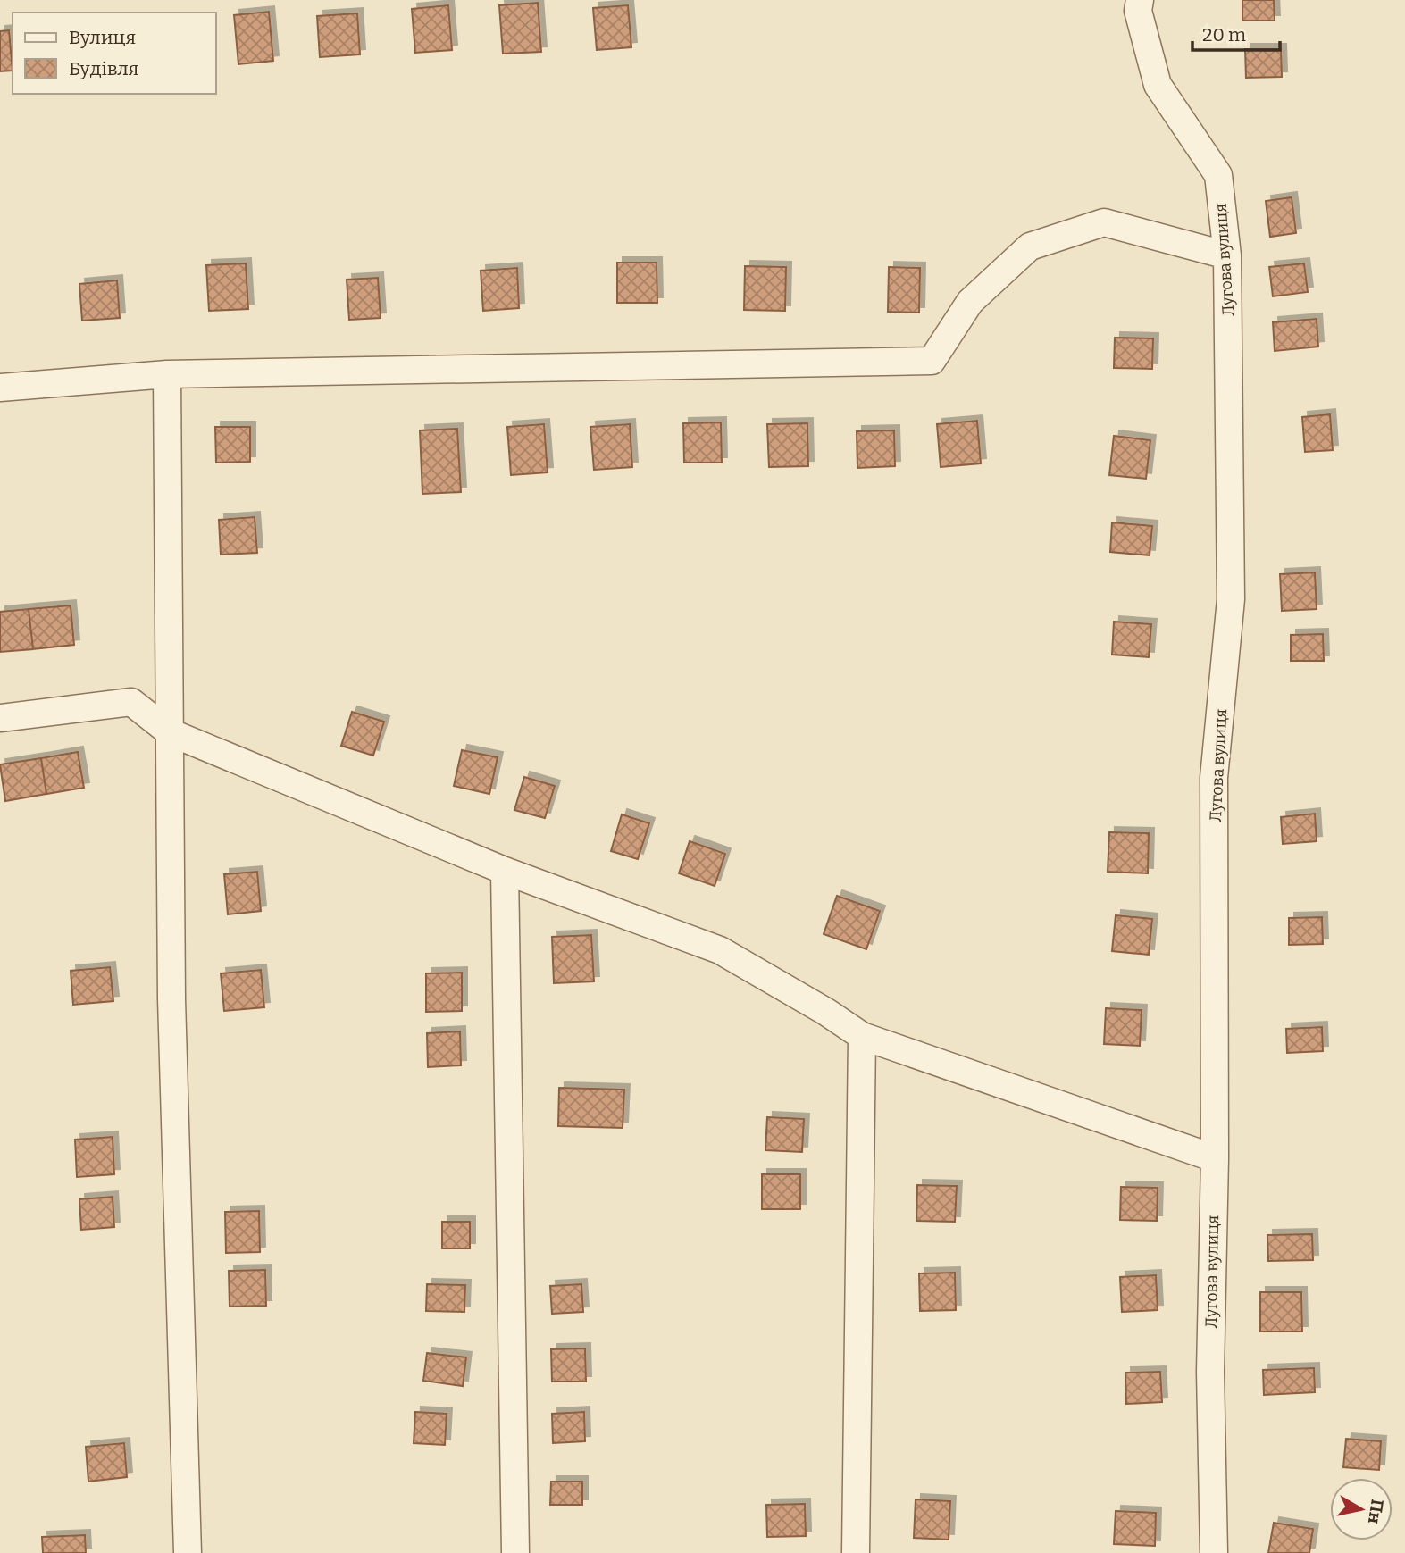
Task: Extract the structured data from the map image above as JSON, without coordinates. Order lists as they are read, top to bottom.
{
  "streets": {
    "street": ["Лугова вулиця"]
  },
  "legend": ["Вулиця", "Будівля"],
  "scale_bar": "20 m",
  "north": "right"
}
